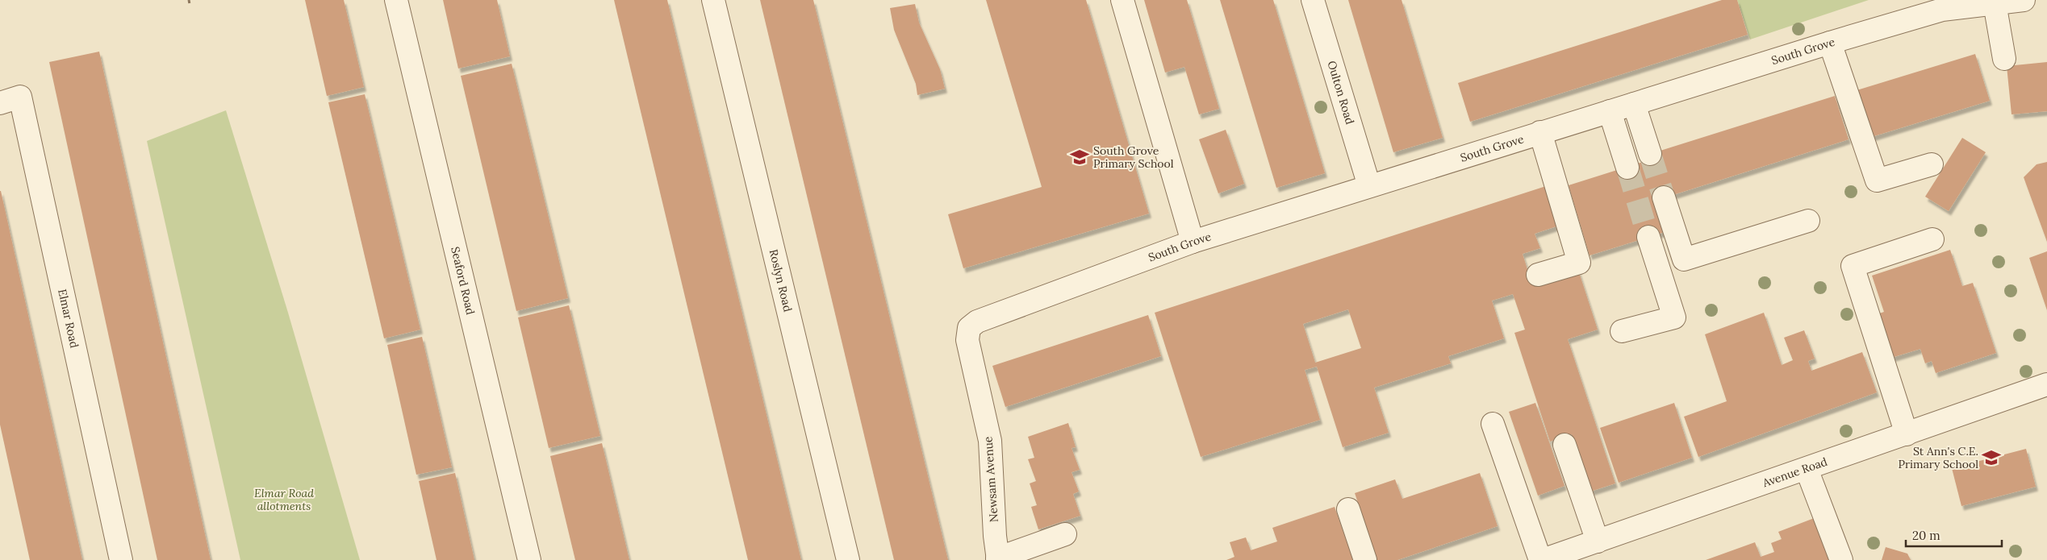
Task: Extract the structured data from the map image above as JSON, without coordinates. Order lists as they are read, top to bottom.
{
  "streets": {
    "street": [
      "South Grove",
      "Oulton Road",
      "Seaford Road",
      "Roslyn Road",
      "Elmar Road",
      "Avenue Road",
      "Newsam Avenue"
    ]
  },
  "crossings": [
    ["South Grove", "Oulton Road"],
    ["South Grove", "Newsam Avenue"]
  ],
  "parks": ["Elmar Road allotments"],
  "places": {
    "school or university": ["South Grove Primary School", "St Ann's C.E. Primary School"]
  },
  "scale_bar": "20 m"
}
